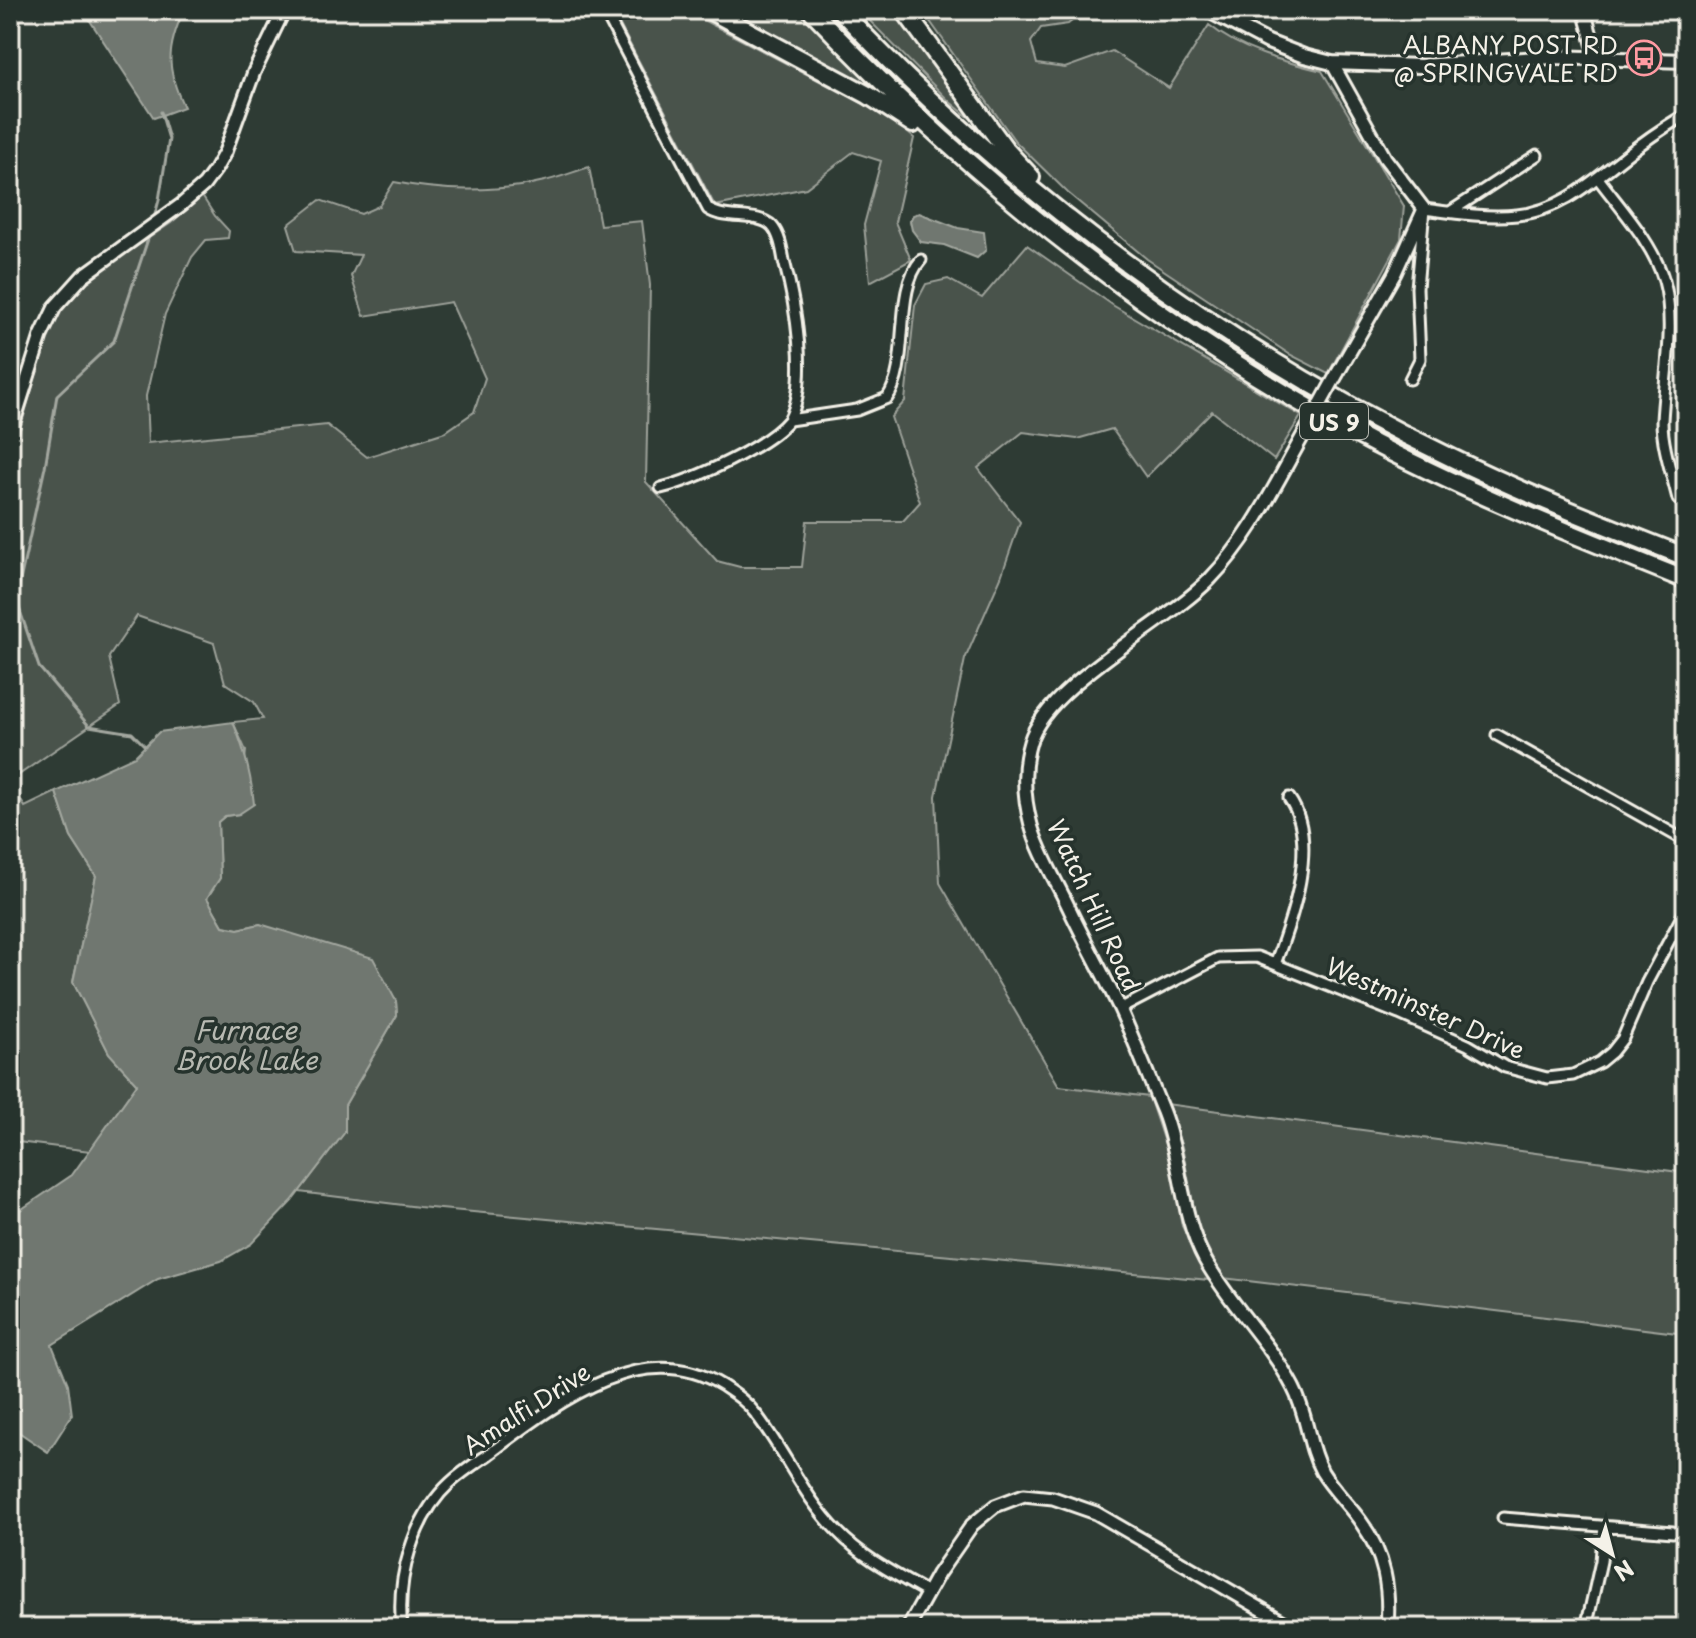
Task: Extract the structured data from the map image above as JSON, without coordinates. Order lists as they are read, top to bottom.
{
  "streets": {
    "highway": ["US 9"],
    "street": ["Watch Hill Road", "Westminster Drive", "Amalfi Drive"]
  },
  "crossings": [
    ["Watch Hill Road", "Westminster Drive"]
  ],
  "water": ["Furnace Brook Lake"],
  "places": {
    "bus stop": ["ALBANY POST RD @ SPRINGVALE RD"]
  },
  "north": "bottom right"
}
